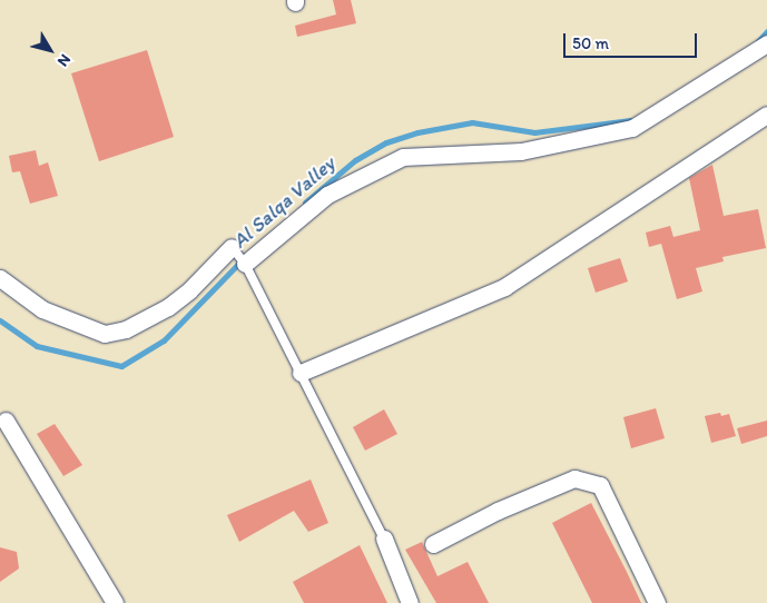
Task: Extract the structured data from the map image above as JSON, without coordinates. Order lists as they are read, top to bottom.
{
  "water": ["Al Salqa Valley"],
  "scale_bar": "50 m",
  "north": "bottom right"
}
